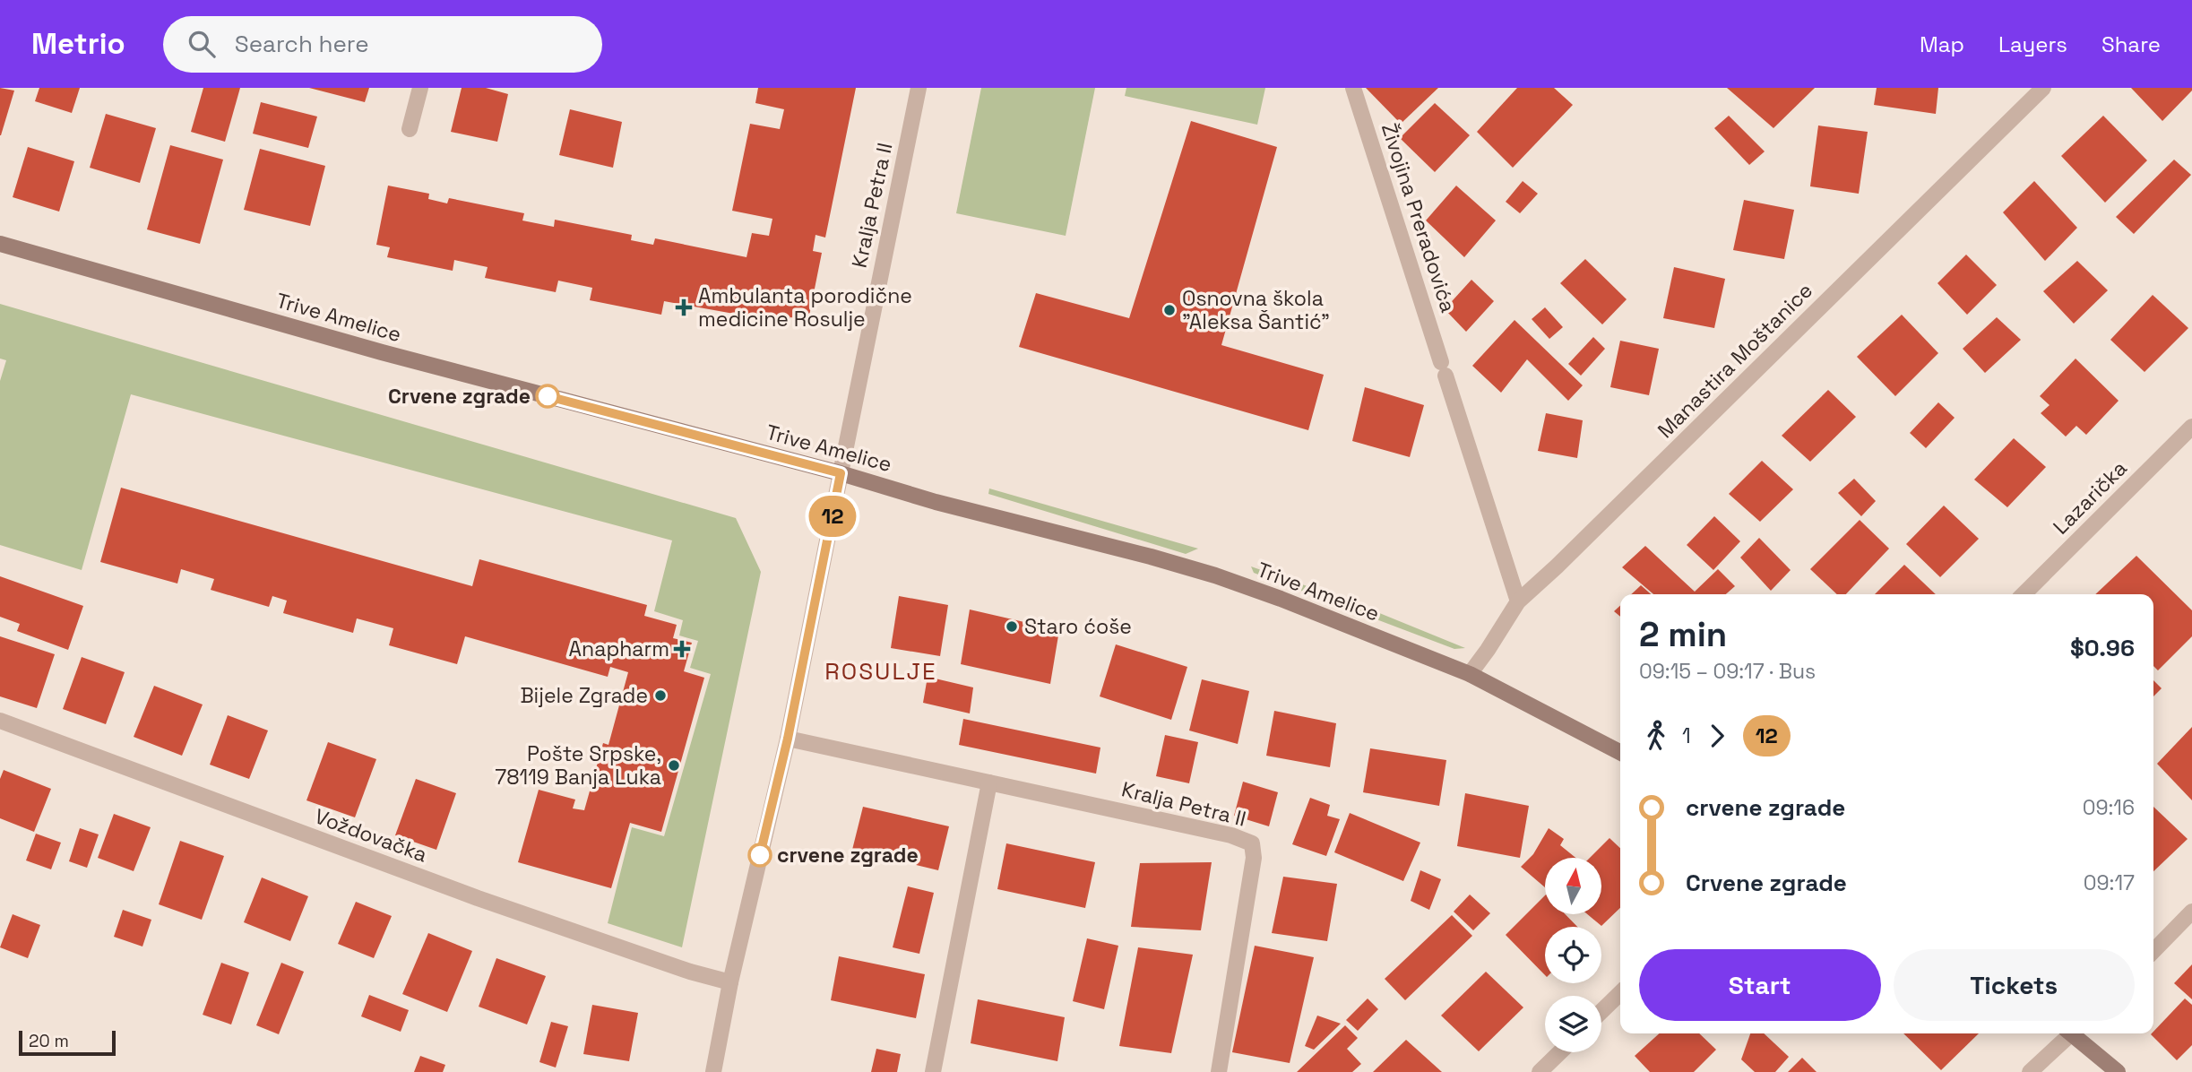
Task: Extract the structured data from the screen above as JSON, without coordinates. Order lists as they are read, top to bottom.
{
  "streets": {
    "main road": ["Trive Amelice"],
    "street": [
      "Kralja Petra II",
      "Živojina Preradovića",
      "Manastira Moštanice",
      "Lazarička",
      "Voždovačka"
    ]
  },
  "crossings": [
    ["Kralja Petra II", "Trive Amelice"],
    ["Kralja Petra II", "Voždovačka"],
    ["Živojina Preradovića", "Manastira Moštanice"],
    ["Trive Amelice", "Manastira Moštanice"]
  ],
  "districts": ["ROSULJE"],
  "places": {
    "health": ["Ambulanta porodične medicine Rosulje", "Anapharm"],
    "other": [
      "Osnovna škola \"Aleksa Šantić\"",
      "Crvene zgrade",
      "Staro ćoše",
      "Bijele Zgrade",
      "Pošte Srpske, 78119 Banja Luka",
      "crvene zgrade"
    ]
  },
  "lines": ["bus line 12"],
  "scale_bar": "20 m",
  "north": "top",
  "page": {
    "header": "Metrio",
    "search": "Search here",
    "nav": ["Map", "Layers", "Share"],
    "on_map": "12",
    "heading": ["2 min", "09:15 – 09:17 · Bus", "$0.96"],
    "legs": ["1", "12"],
    "list": [
      {
        "name": "crvene zgrade",
        "value": "09:16"
      },
      {
        "name": "Crvene zgrade",
        "value": "09:17"
      }
    ],
    "buttons": ["Start", "Tickets"],
    "scale": "20 m"
  }
}
